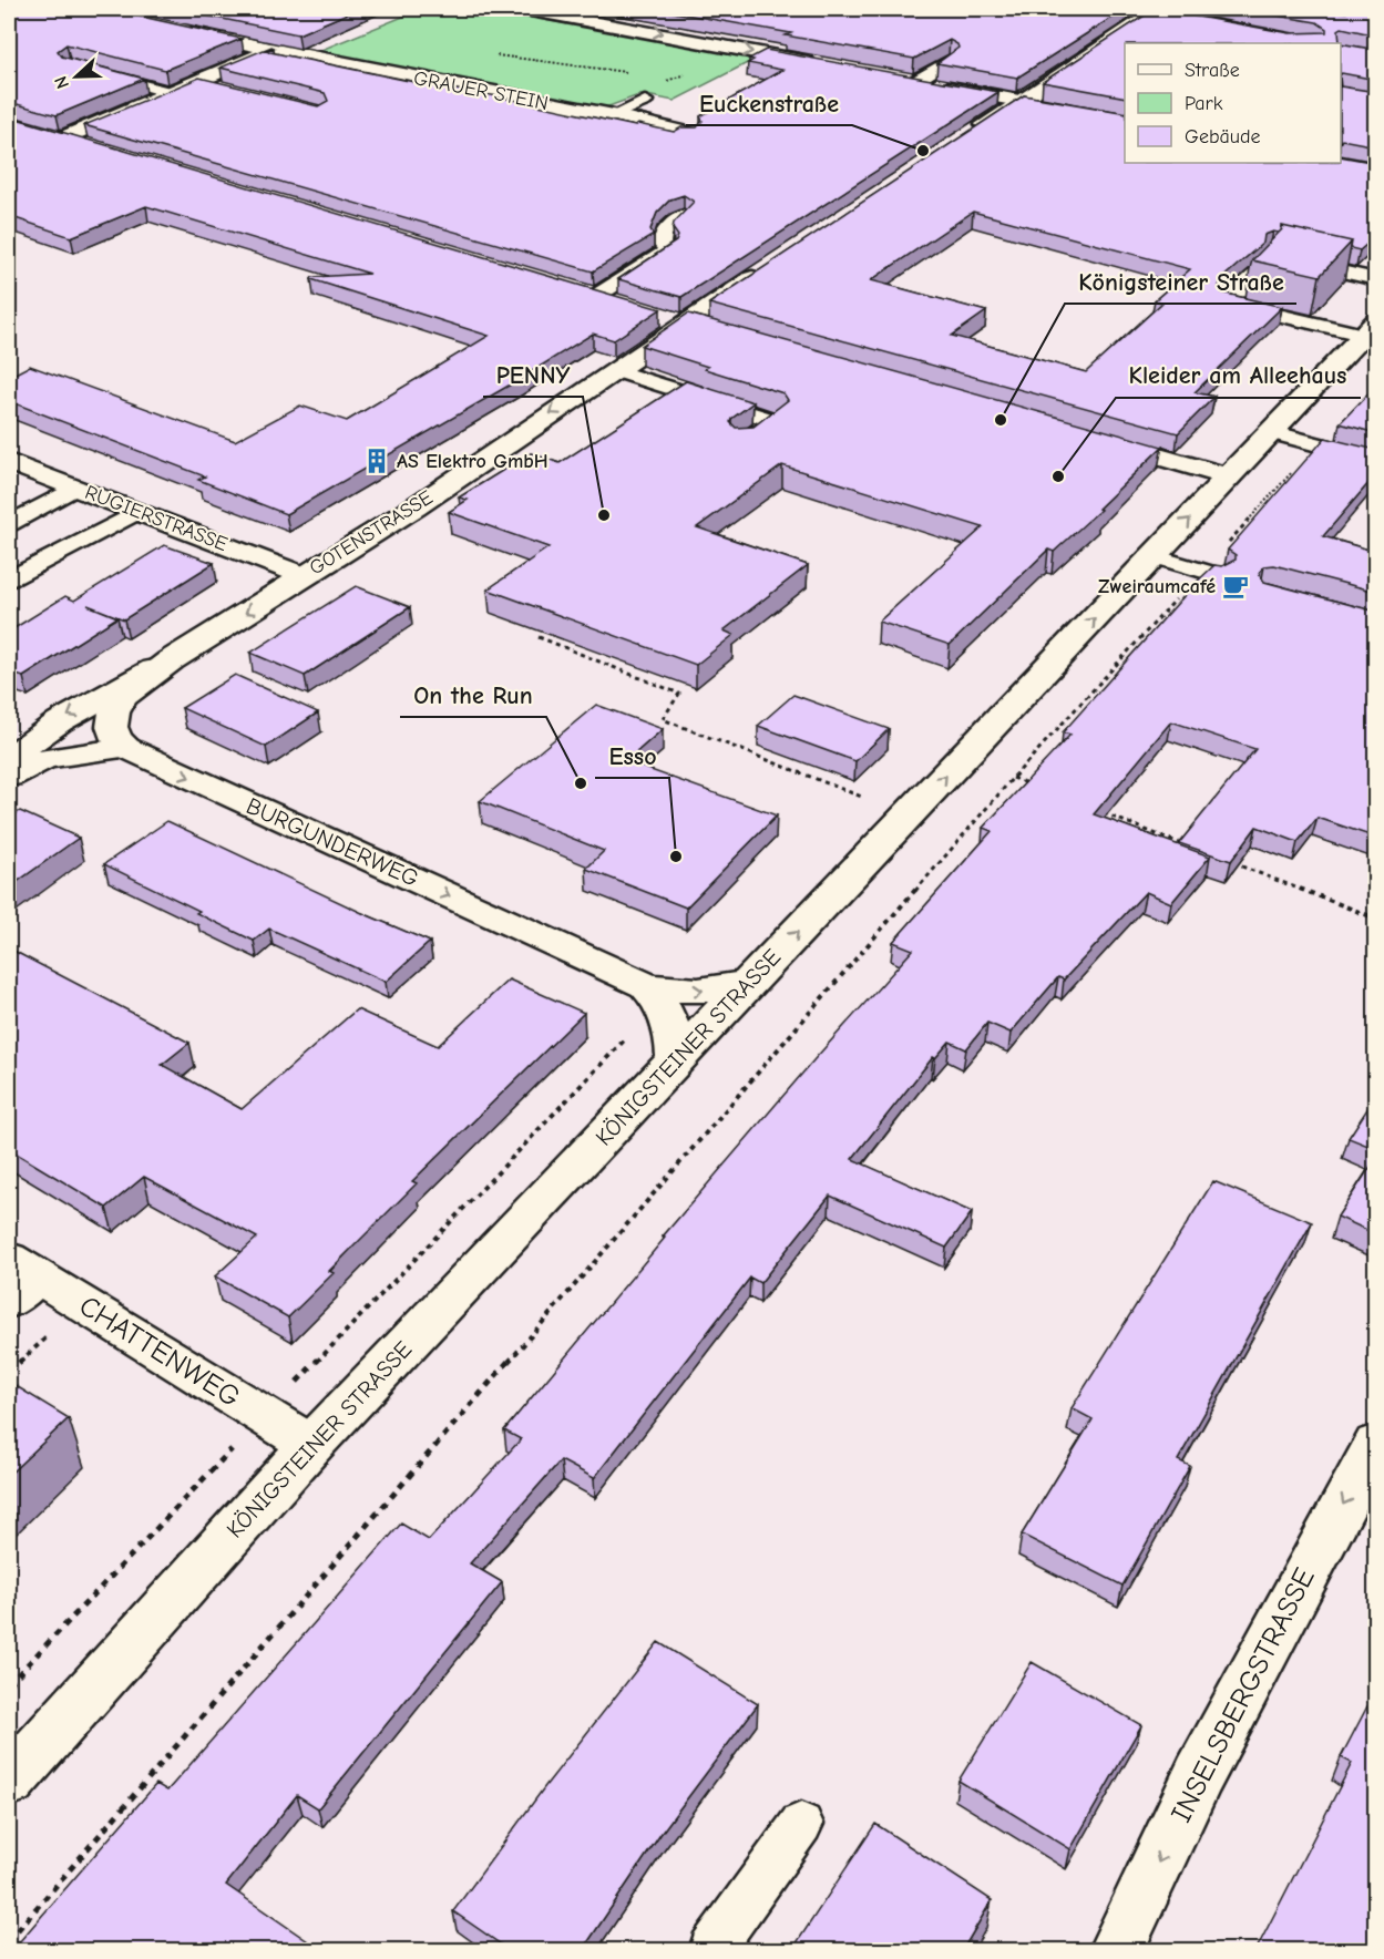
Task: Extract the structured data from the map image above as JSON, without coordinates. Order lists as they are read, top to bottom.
{
  "streets": {
    "main road": [
      "GRAUER STEIN",
      "RUGIERSTRASSE",
      "GOTENSTRASSE",
      "BURGUNDERWEG",
      "KÖNIGSTEINER STRASSE",
      "CHATTENWEG",
      "INSELSBERGSTRASSE"
    ]
  },
  "crossings": [
    ["RUGIERSTRASSE", "GOTENSTRASSE"],
    ["KÖNIGSTEINER STRASSE", "CHATTENWEG"]
  ],
  "one_way": ["GOTENSTRASSE", "BURGUNDERWEG", "INSELSBERGSTRASSE"],
  "places": {
    "other": [
      "Euckenstraße",
      "Königsteiner Straße",
      "Kleider am Alleehaus",
      "PENNY",
      "On the Run",
      "Esso"
    ],
    "building": ["AS Elektro GmbH"],
    "cafe": ["Zweiraumcafé"]
  },
  "legend": ["Straße", "Park", "Gebäude"],
  "north": "left"
}
